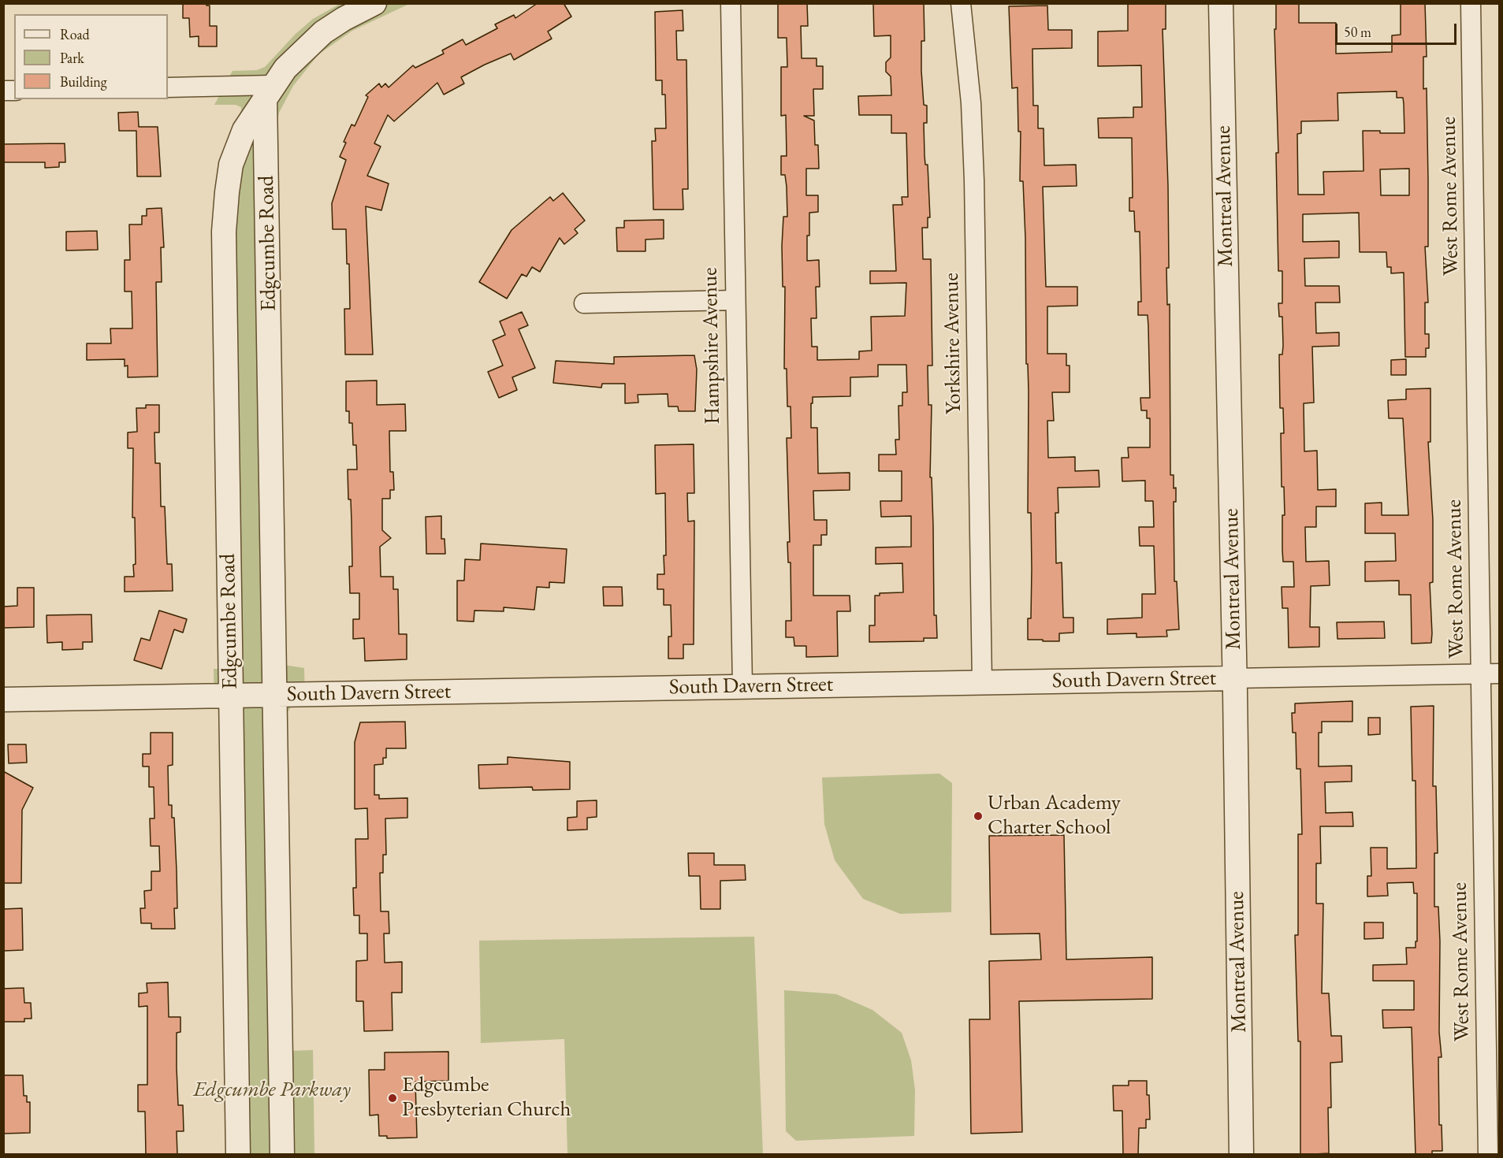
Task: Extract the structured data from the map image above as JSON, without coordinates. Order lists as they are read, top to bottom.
{
  "streets": {
    "street": [
      "Montreal Avenue",
      "West Rome Avenue",
      "Edgcumbe Road",
      "Yorkshire Avenue",
      "Hampshire Avenue",
      "South Davern Street"
    ]
  },
  "crossings": [
    ["Montreal Avenue", "South Davern Street"],
    ["West Rome Avenue", "South Davern Street"],
    ["Edgcumbe Road", "South Davern Street"],
    ["Yorkshire Avenue", "South Davern Street"],
    ["Hampshire Avenue", "South Davern Street"]
  ],
  "parks": ["Edgcumbe Parkway"],
  "places": ["Urban Academy Charter School", "Edgcumbe Presbyterian Church"],
  "legend": ["Road", "Park", "Building"],
  "scale_bar": "50 m"
}
